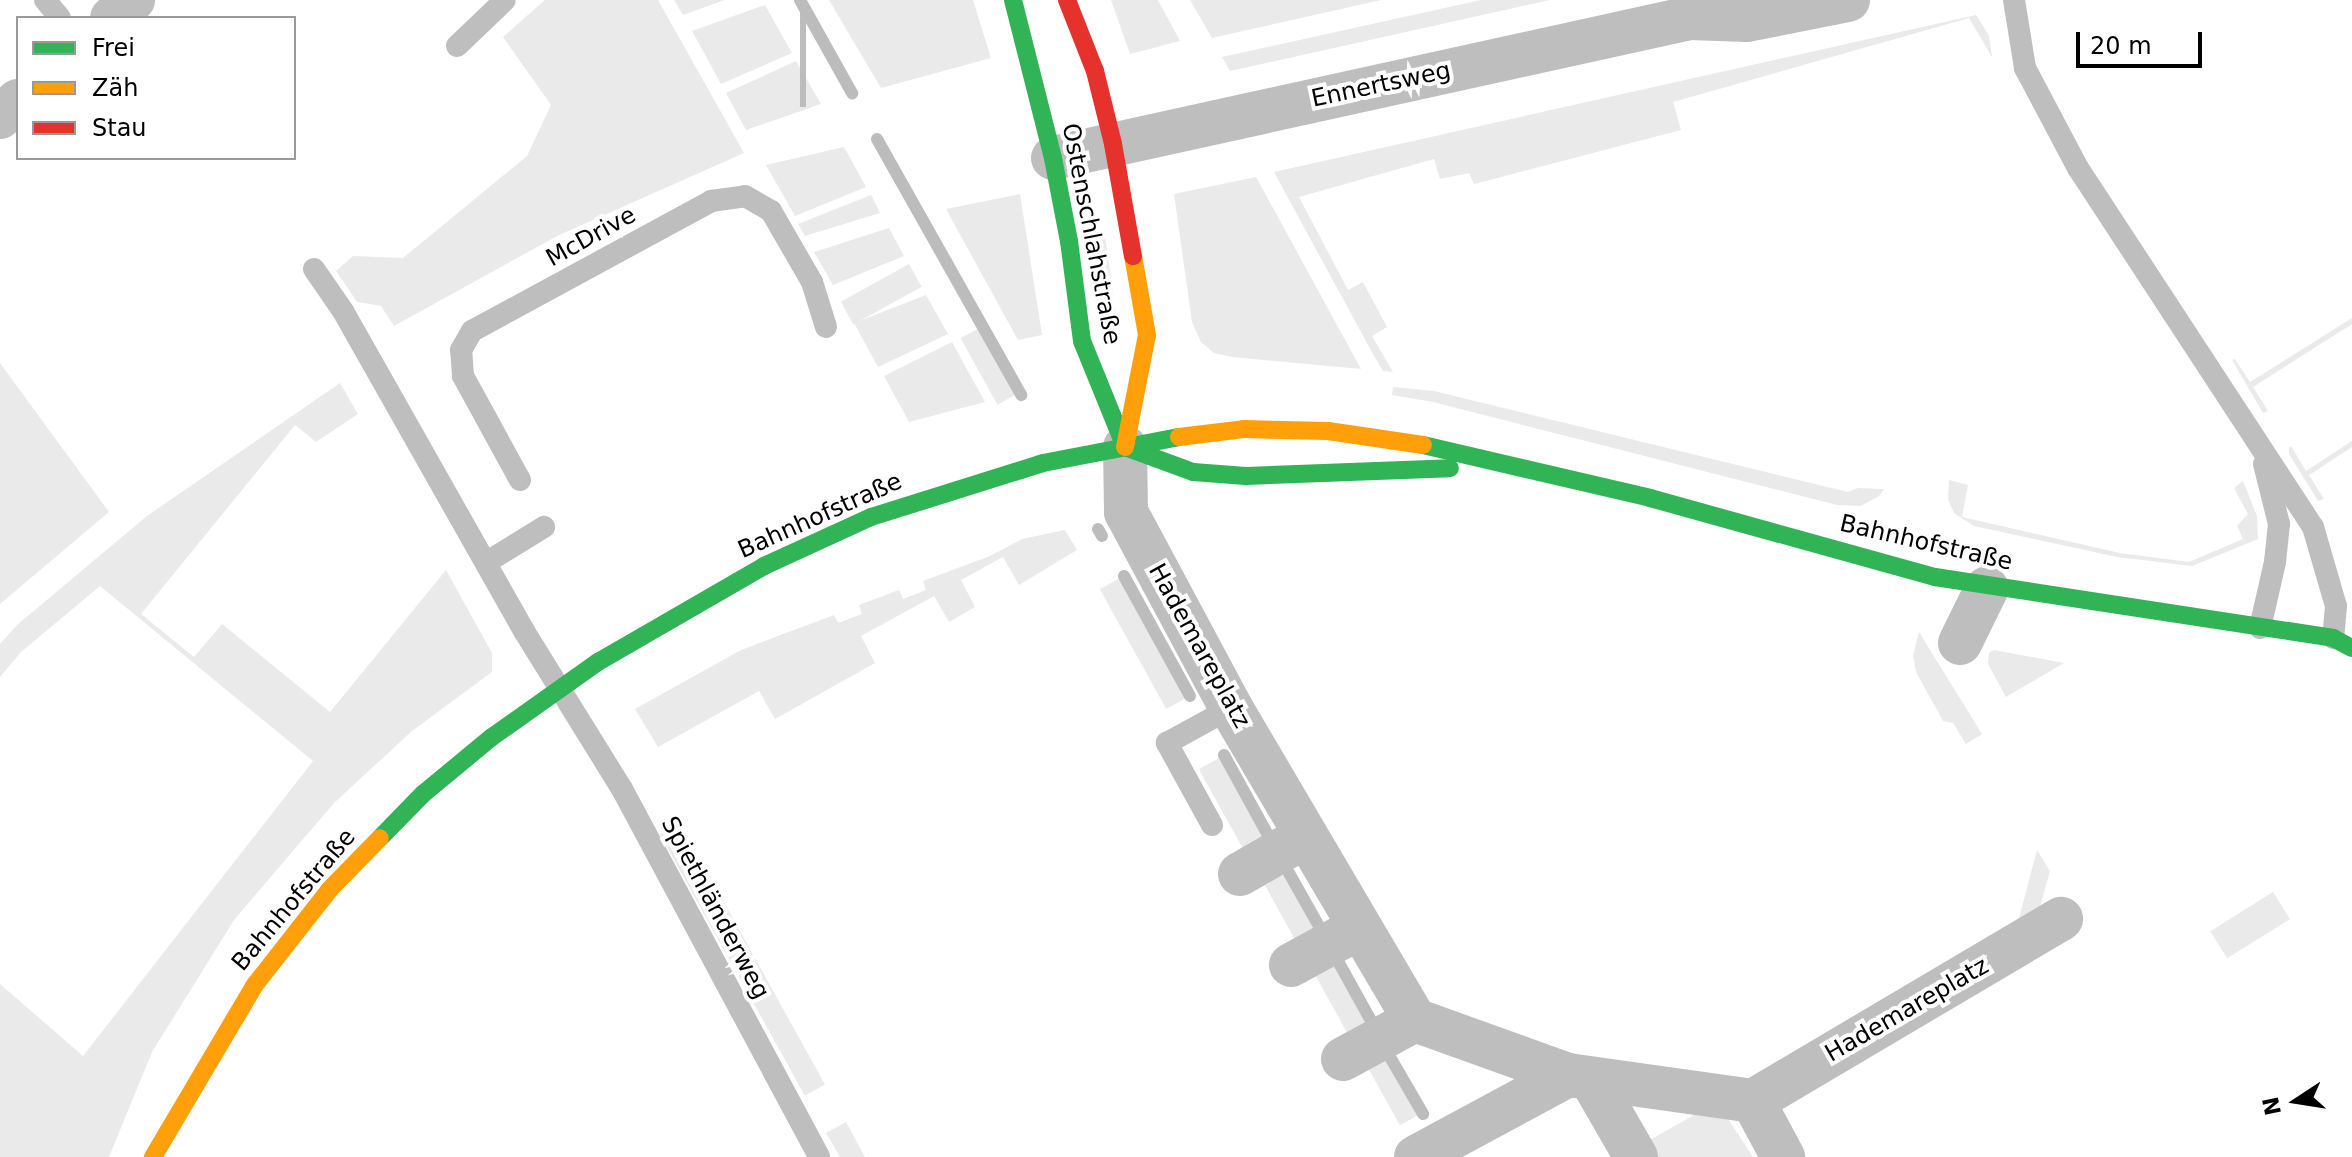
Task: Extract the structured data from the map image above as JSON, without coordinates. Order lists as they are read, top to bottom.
{
  "streets": {
    "main road": ["Ostenschlahstraße", "Bahnhofstraße"],
    "street": ["Ennertsweg", "Hademareplatz"],
    "lane": ["McDrive", "Spiethländerweg"]
  },
  "crossings": [
    ["Ennertsweg", "Ostenschlahstraße"],
    ["Ostenschlahstraße", "Bahnhofstraße"],
    ["Ostenschlahstraße", "Hademareplatz"],
    ["Bahnhofstraße", "Hademareplatz"],
    ["Bahnhofstraße", "Spiethländerweg"]
  ],
  "legend": ["Frei", "Zäh", "Stau"],
  "scale_bar": "20 m",
  "north": "left"
}
